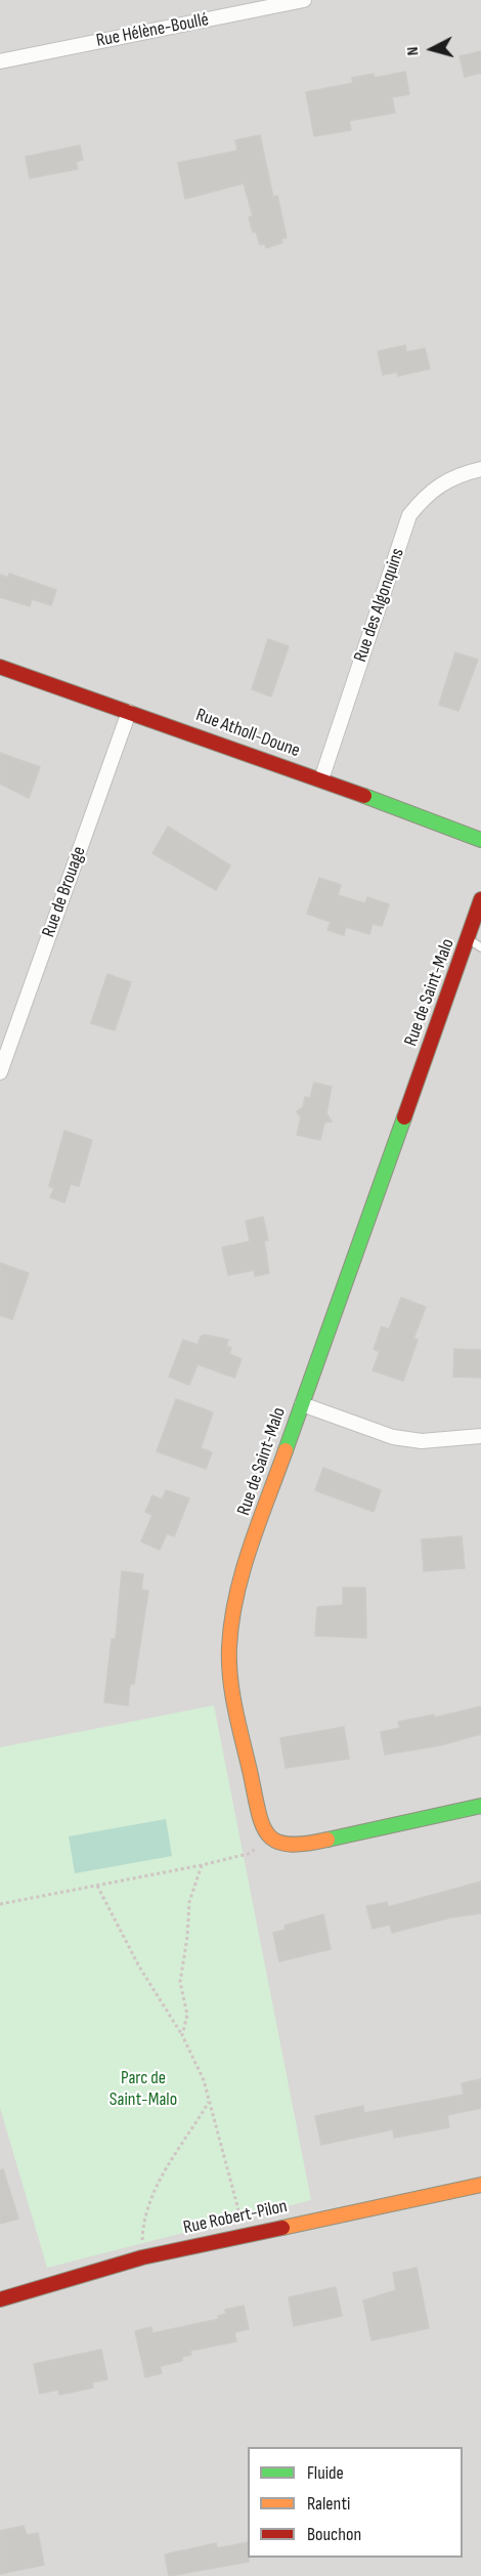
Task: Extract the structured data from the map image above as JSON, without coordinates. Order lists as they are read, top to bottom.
{
  "streets": {
    "street": [
      "Rue Hélène-Boullé",
      "Rue des Algonquins",
      "Rue Atholl-Doune",
      "Rue de Brouage",
      "Rue de Saint-Malo",
      "Rue Robert-Pilon"
    ]
  },
  "crossings": [
    ["Rue des Algonquins", "Rue Atholl-Doune"],
    ["Rue Atholl-Doune", "Rue de Brouage"]
  ],
  "parks": ["Parc de Saint-Malo"],
  "legend": ["Fluide", "Ralenti", "Bouchon"],
  "north": "left"
}
